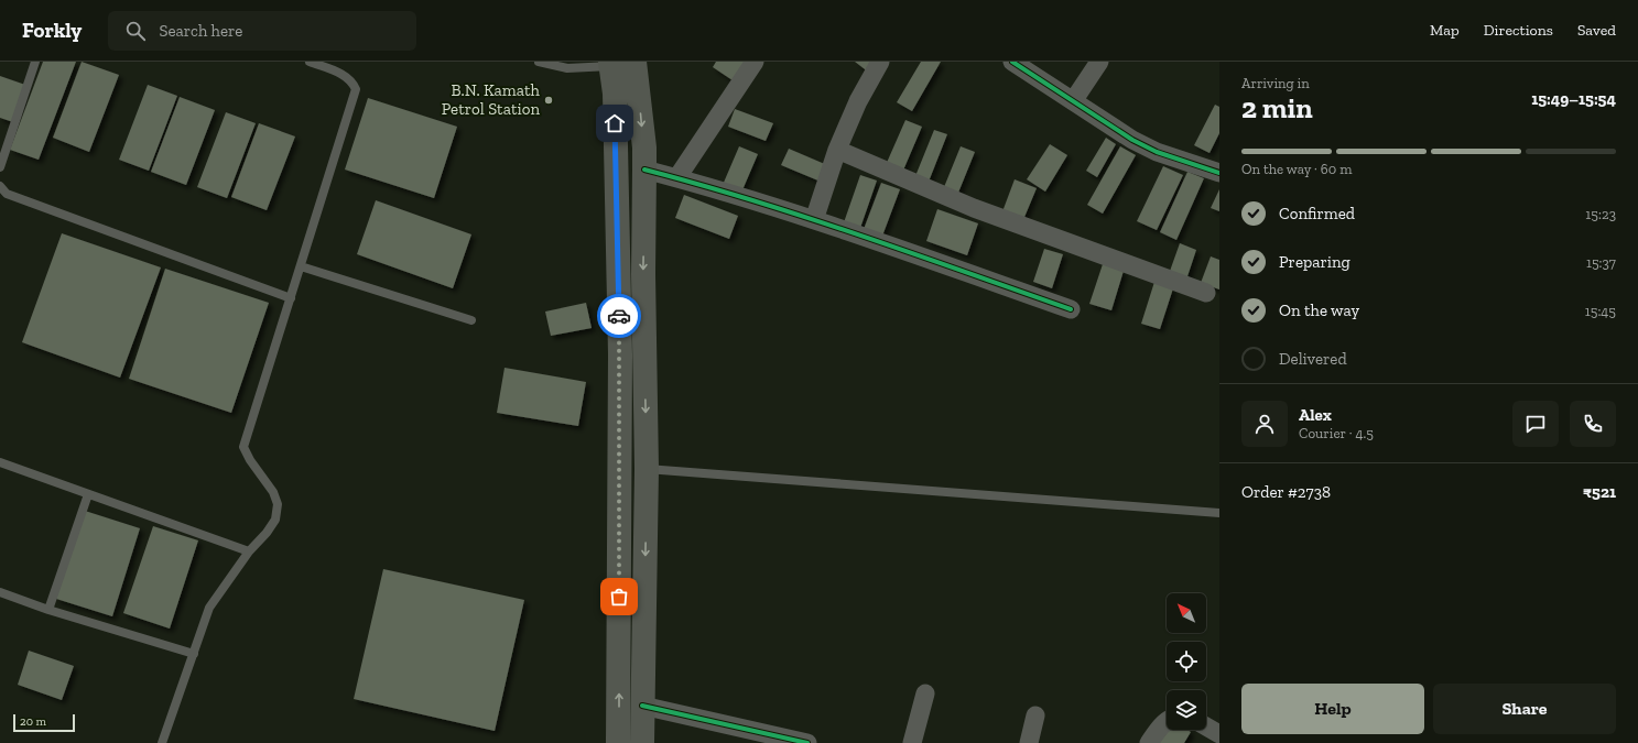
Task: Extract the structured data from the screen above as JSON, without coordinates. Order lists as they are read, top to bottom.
{
  "places": ["B.N. Kamath Petrol Station"],
  "scale_bar": "20 m",
  "north": "top left",
  "page": {
    "header": "Forkly",
    "search": "Search here",
    "nav": ["Map", "Directions", "Saved"],
    "heading": ["2 min", "Arriving in", "15:49–15:54"],
    "panel": [
      "Alex",
      "Courier · 4.5",
      "Order #2738",
      "₹521"
    ],
    "bar": "On the way · 60 m",
    "list": [
      ["Confirmed", "15:23"],
      ["Preparing", "15:37"],
      ["On the way", "15:45"],
      "Delivered"
    ],
    "buttons": ["Help", "Share"],
    "scale": "20 m"
  }
}
